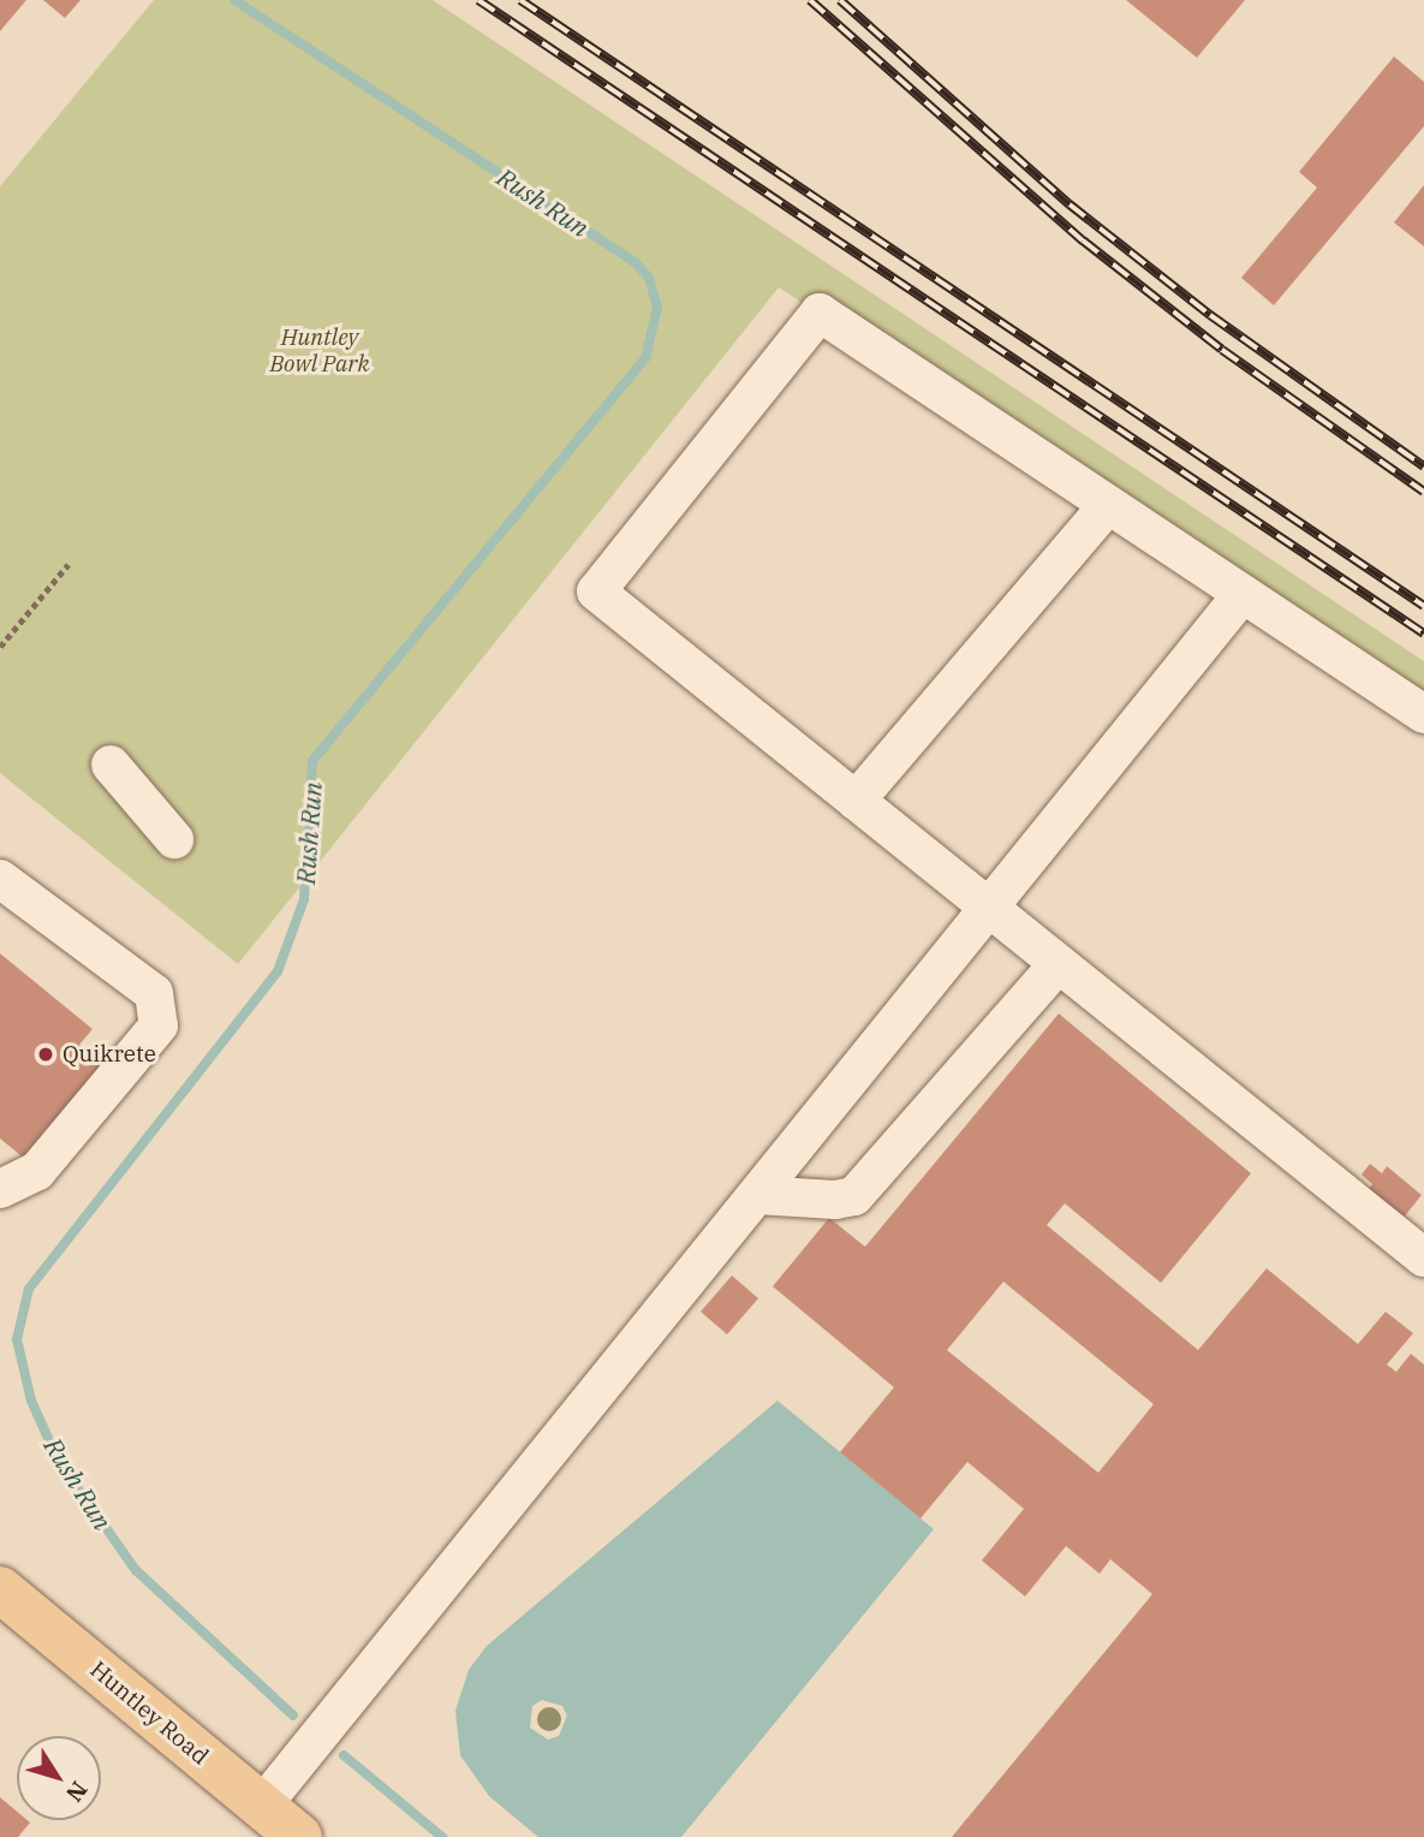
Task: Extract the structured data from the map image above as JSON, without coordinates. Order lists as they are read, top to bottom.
{
  "streets": {
    "main road": ["Huntley Road"]
  },
  "water": ["Rush Run"],
  "parks": ["Huntley Bowl Park"],
  "places": ["Quikrete"],
  "north": "bottom right"
}
